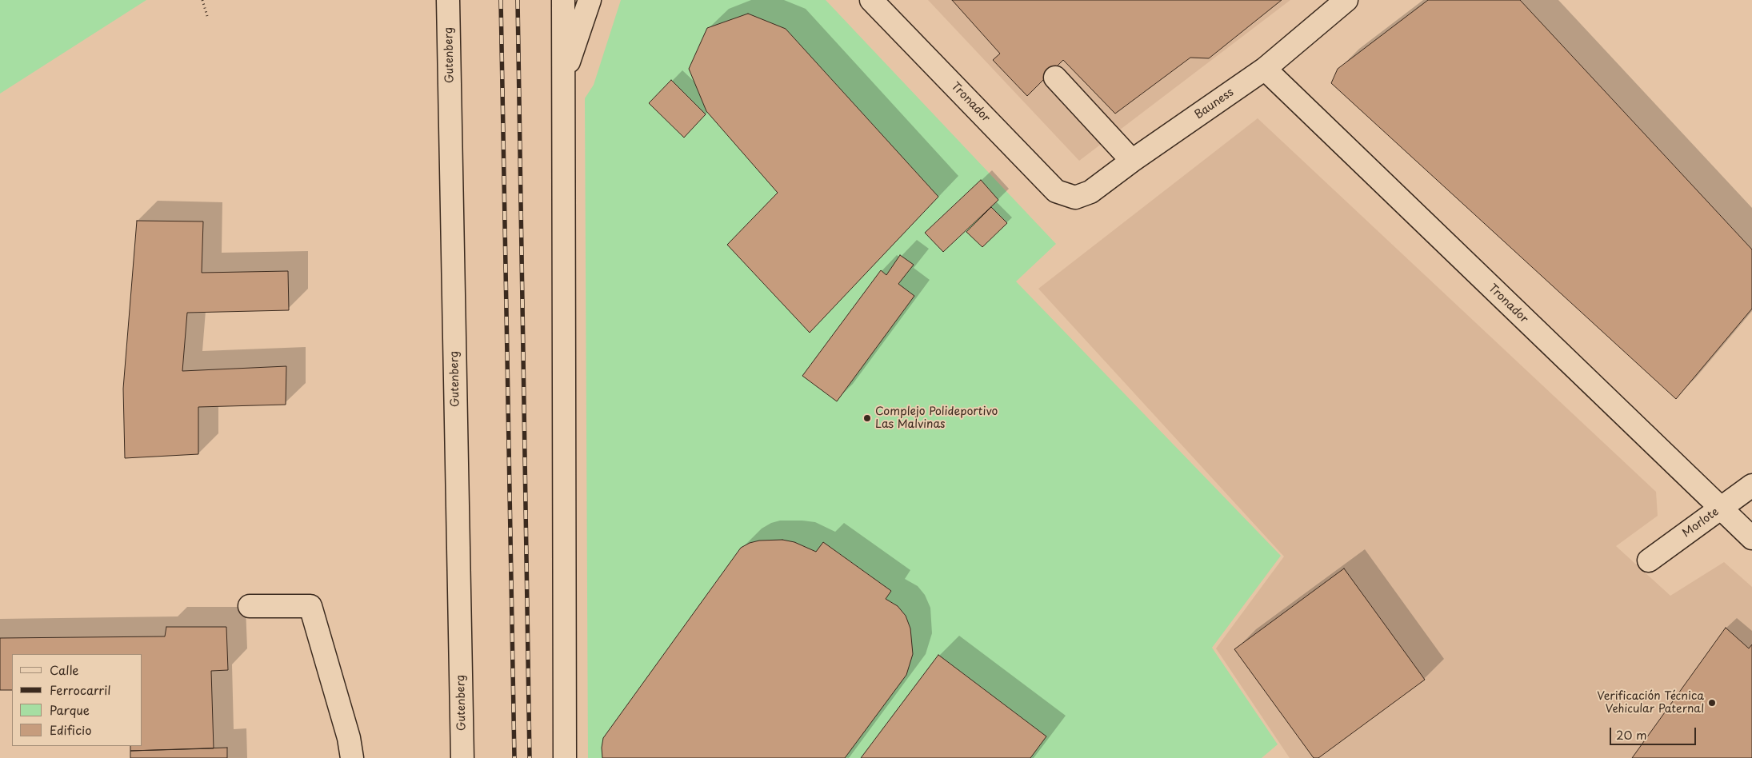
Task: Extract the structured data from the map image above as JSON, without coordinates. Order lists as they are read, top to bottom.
{
  "streets": {
    "street": [
      "Gutenberg",
      "Tronador",
      "Bauness",
      "Morlote"
    ]
  },
  "crossings": [
    ["Tronador", "Bauness"],
    ["Tronador", "Morlote"]
  ],
  "places": ["Complejo Polideportivo Las Malvinas", "Verificación Técnica Vehicular Paternal"],
  "legend": [
    "Calle",
    "Ferrocarril",
    "Parque",
    "Edificio"
  ],
  "scale_bar": "20 m"
}
